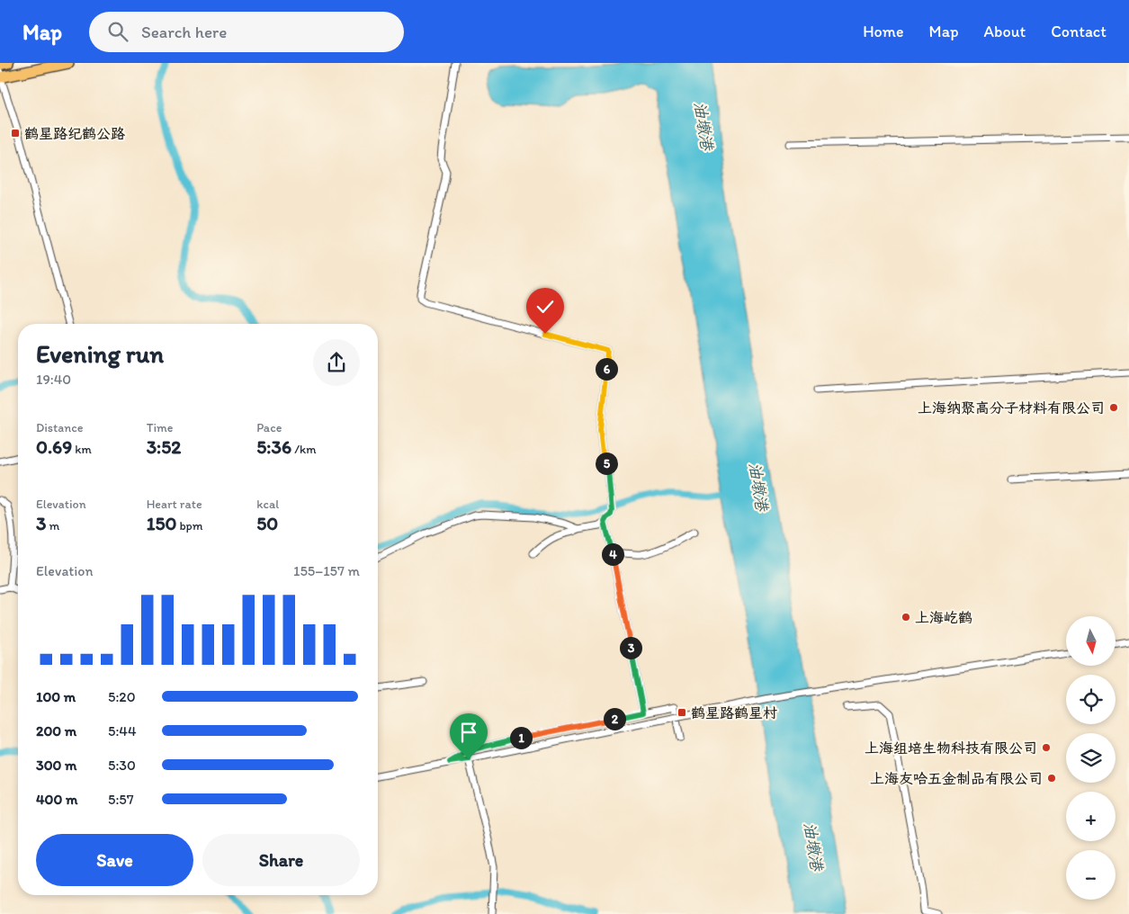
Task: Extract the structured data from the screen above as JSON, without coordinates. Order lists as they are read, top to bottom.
{
  "water": ["油墩港"],
  "places": {
    "transit": ["鹤星路纪鹤公路", "鹤星路鹤星村"],
    "other": [
      "上海纳聚高分子材料有限公司",
      "上海屹鹤",
      "上海组培生物科技有限公司",
      "上海友哈五金制品有限公司"
    ]
  },
  "north": "bottom",
  "page": {
    "header": "Map",
    "search": "Search here",
    "nav": [
      "Home",
      "Map",
      "About",
      "Contact"
    ],
    "heading": ["Evening run", "19:40"],
    "pins": [
      "6",
      "5",
      "4",
      "3",
      "2",
      "1"
    ],
    "stats": [
      ["Distance", "0.69 km"],
      ["Time", "3:52"],
      ["Pace", "5:36 /km"],
      ["Elevation", "3 m"],
      ["Heart rate", "150 bpm"],
      ["kcal", "50"]
    ],
    "chart": ["Elevation", "155–157 m"],
    "map_buttons": ["+", "−"],
    "list": [
      {
        "name": "100 m",
        "note": "5:20"
      },
      {
        "name": "200 m",
        "note": "5:44"
      },
      {
        "name": "300 m",
        "note": "5:30"
      },
      {
        "name": "400 m",
        "note": "5:57"
      }
    ],
    "buttons": ["Save", "Share"]
  }
}
